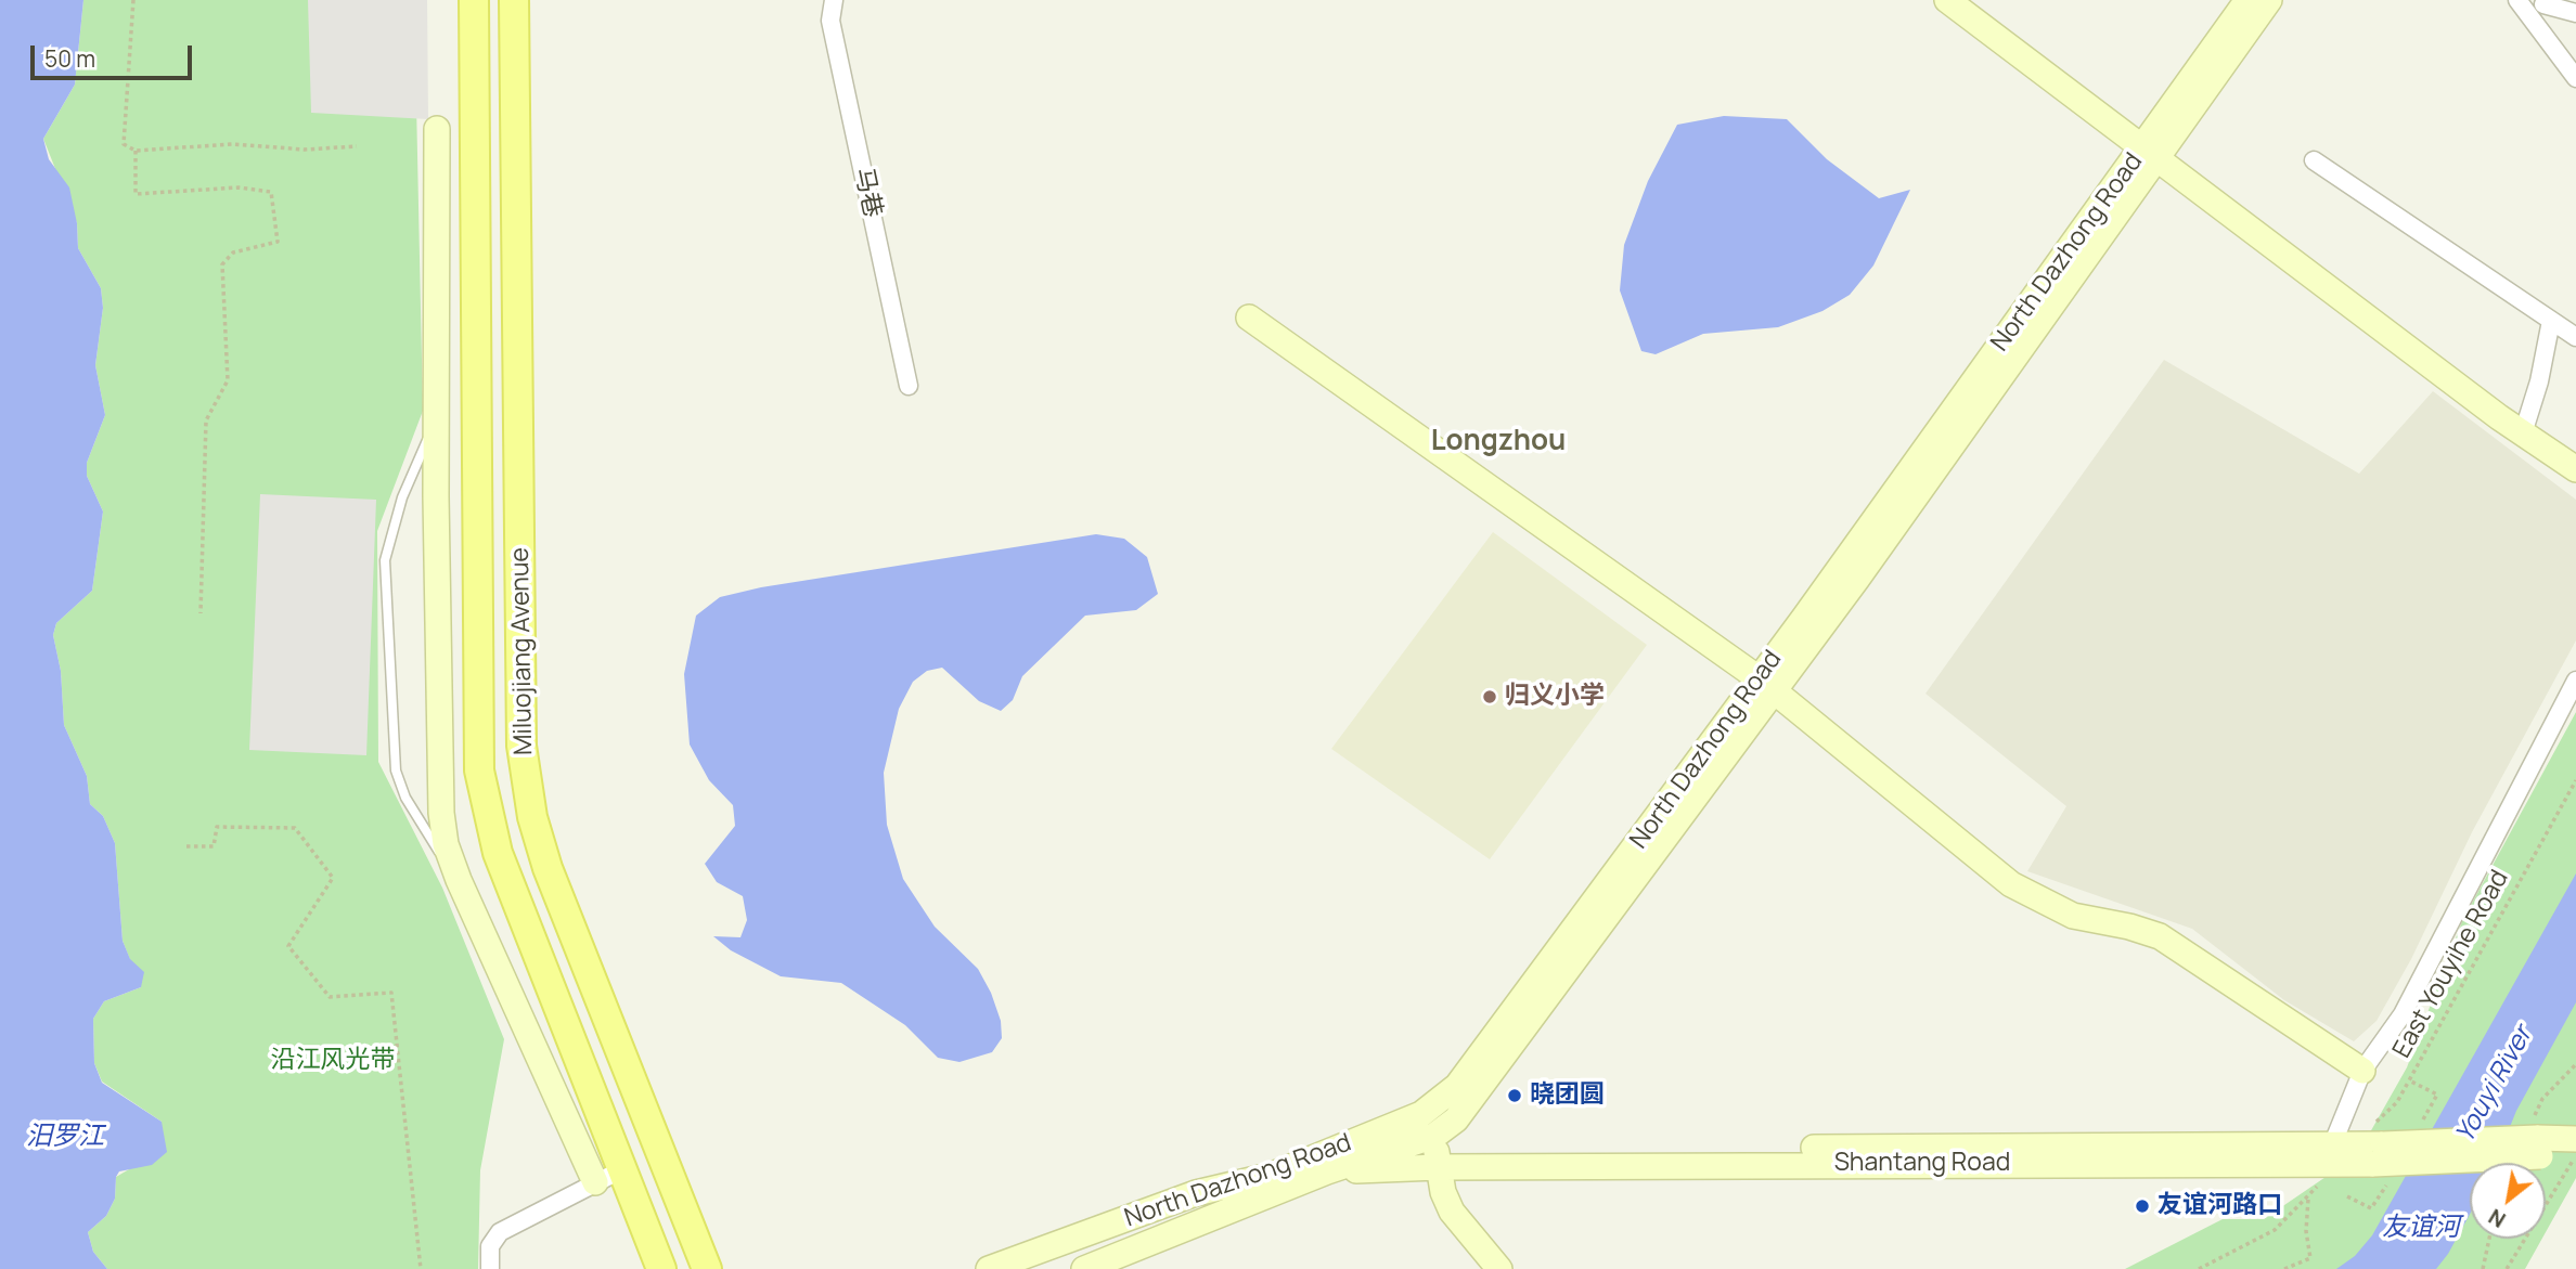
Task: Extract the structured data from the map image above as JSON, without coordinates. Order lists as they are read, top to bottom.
{
  "streets": {
    "main road": ["Miluojiang Avenue"],
    "street": ["马巷", "North Dazhong Road", "Shantang Road"],
    "path": ["East Youyihe Road"]
  },
  "crossings": [
    ["North Dazhong Road", "Shantang Road"]
  ],
  "districts": ["Longzhou"],
  "water": ["Youyi River", "汨罗江", "友谊河"],
  "parks": ["沿江风光带"],
  "places": ["归义小学", "晓团圆", "友谊河路口"],
  "scale_bar": "50 m",
  "north": "bottom left"
}
